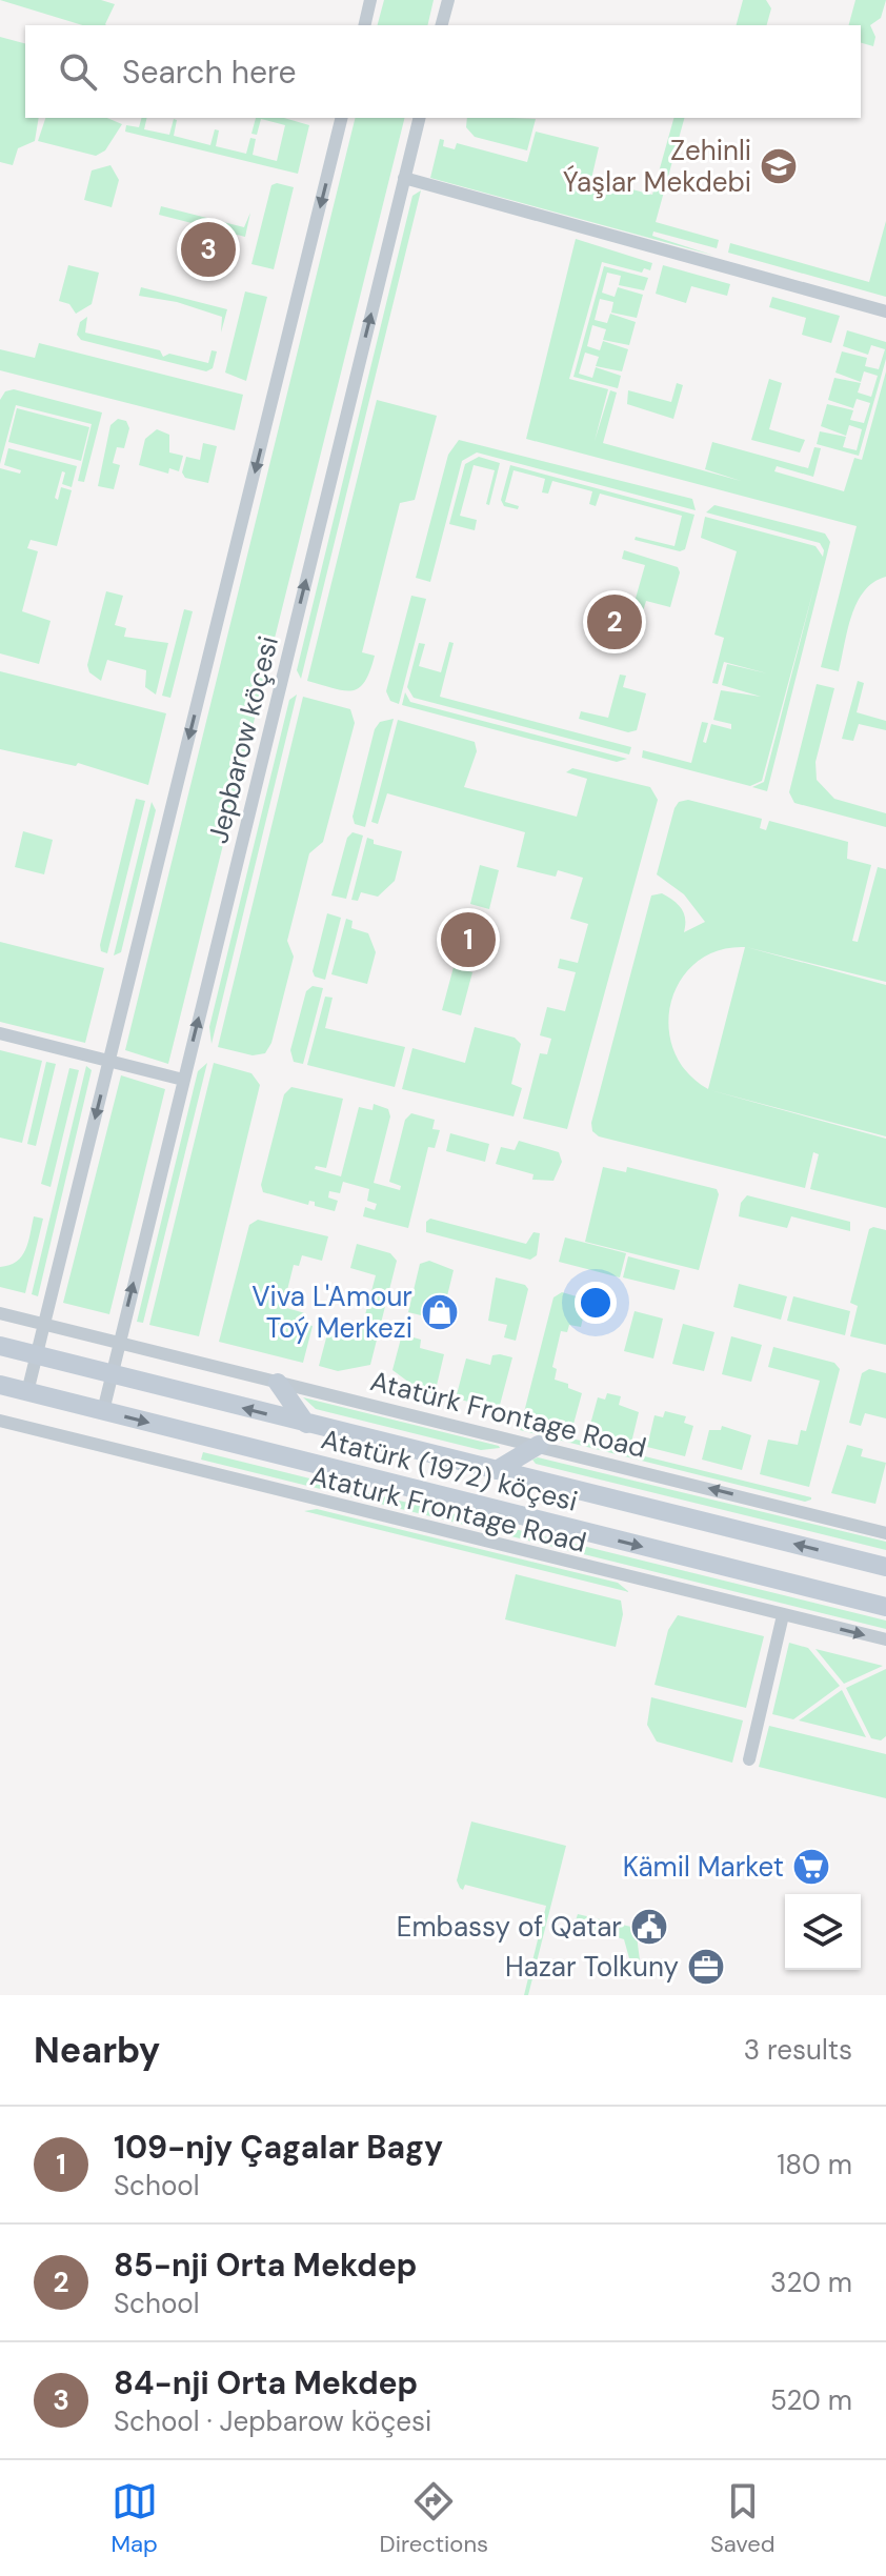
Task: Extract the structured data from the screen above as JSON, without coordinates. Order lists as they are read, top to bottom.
{
  "streets": {
    "main road": ["Atatürk (1972) köçesi"],
    "street": ["Jepbarow köçesi", "Atatürk Frontage Road", "Ataturk Frontage Road"]
  },
  "crossings": [
    ["Jepbarow köçesi", "Atatürk Frontage Road"],
    ["Jepbarow köçesi", "Atatürk (1972) köçesi"]
  ],
  "one_way": ["Atatürk Frontage Road"],
  "places": {
    "school or university": ["Zehinli Ýaşlar Mekdebi"],
    "shop": ["Viva L'Amour Toý Merkezi"],
    "supermarket": ["Kämil Market"],
    "public building": ["Embassy of Qatar"],
    "office": ["Hazar Tolkuny"]
  },
  "page": {
    "search": "Search here",
    "pins": ["3", "2", "1"],
    "heading": ["Nearby", "3 results"],
    "list": [
      {
        "mark": "1",
        "name": "109-njy Çagalar Bagy",
        "note": "School",
        "value": "180 m"
      },
      {
        "mark": "2",
        "name": "85-nji Orta Mekdep",
        "note": "School",
        "value": "320 m"
      },
      {
        "mark": "3",
        "name": "84-nji Orta Mekdep",
        "note": "School · Jepbarow köçesi",
        "value": "520 m"
      }
    ],
    "nav": ["Map", "Directions", "Saved"]
  }
}
